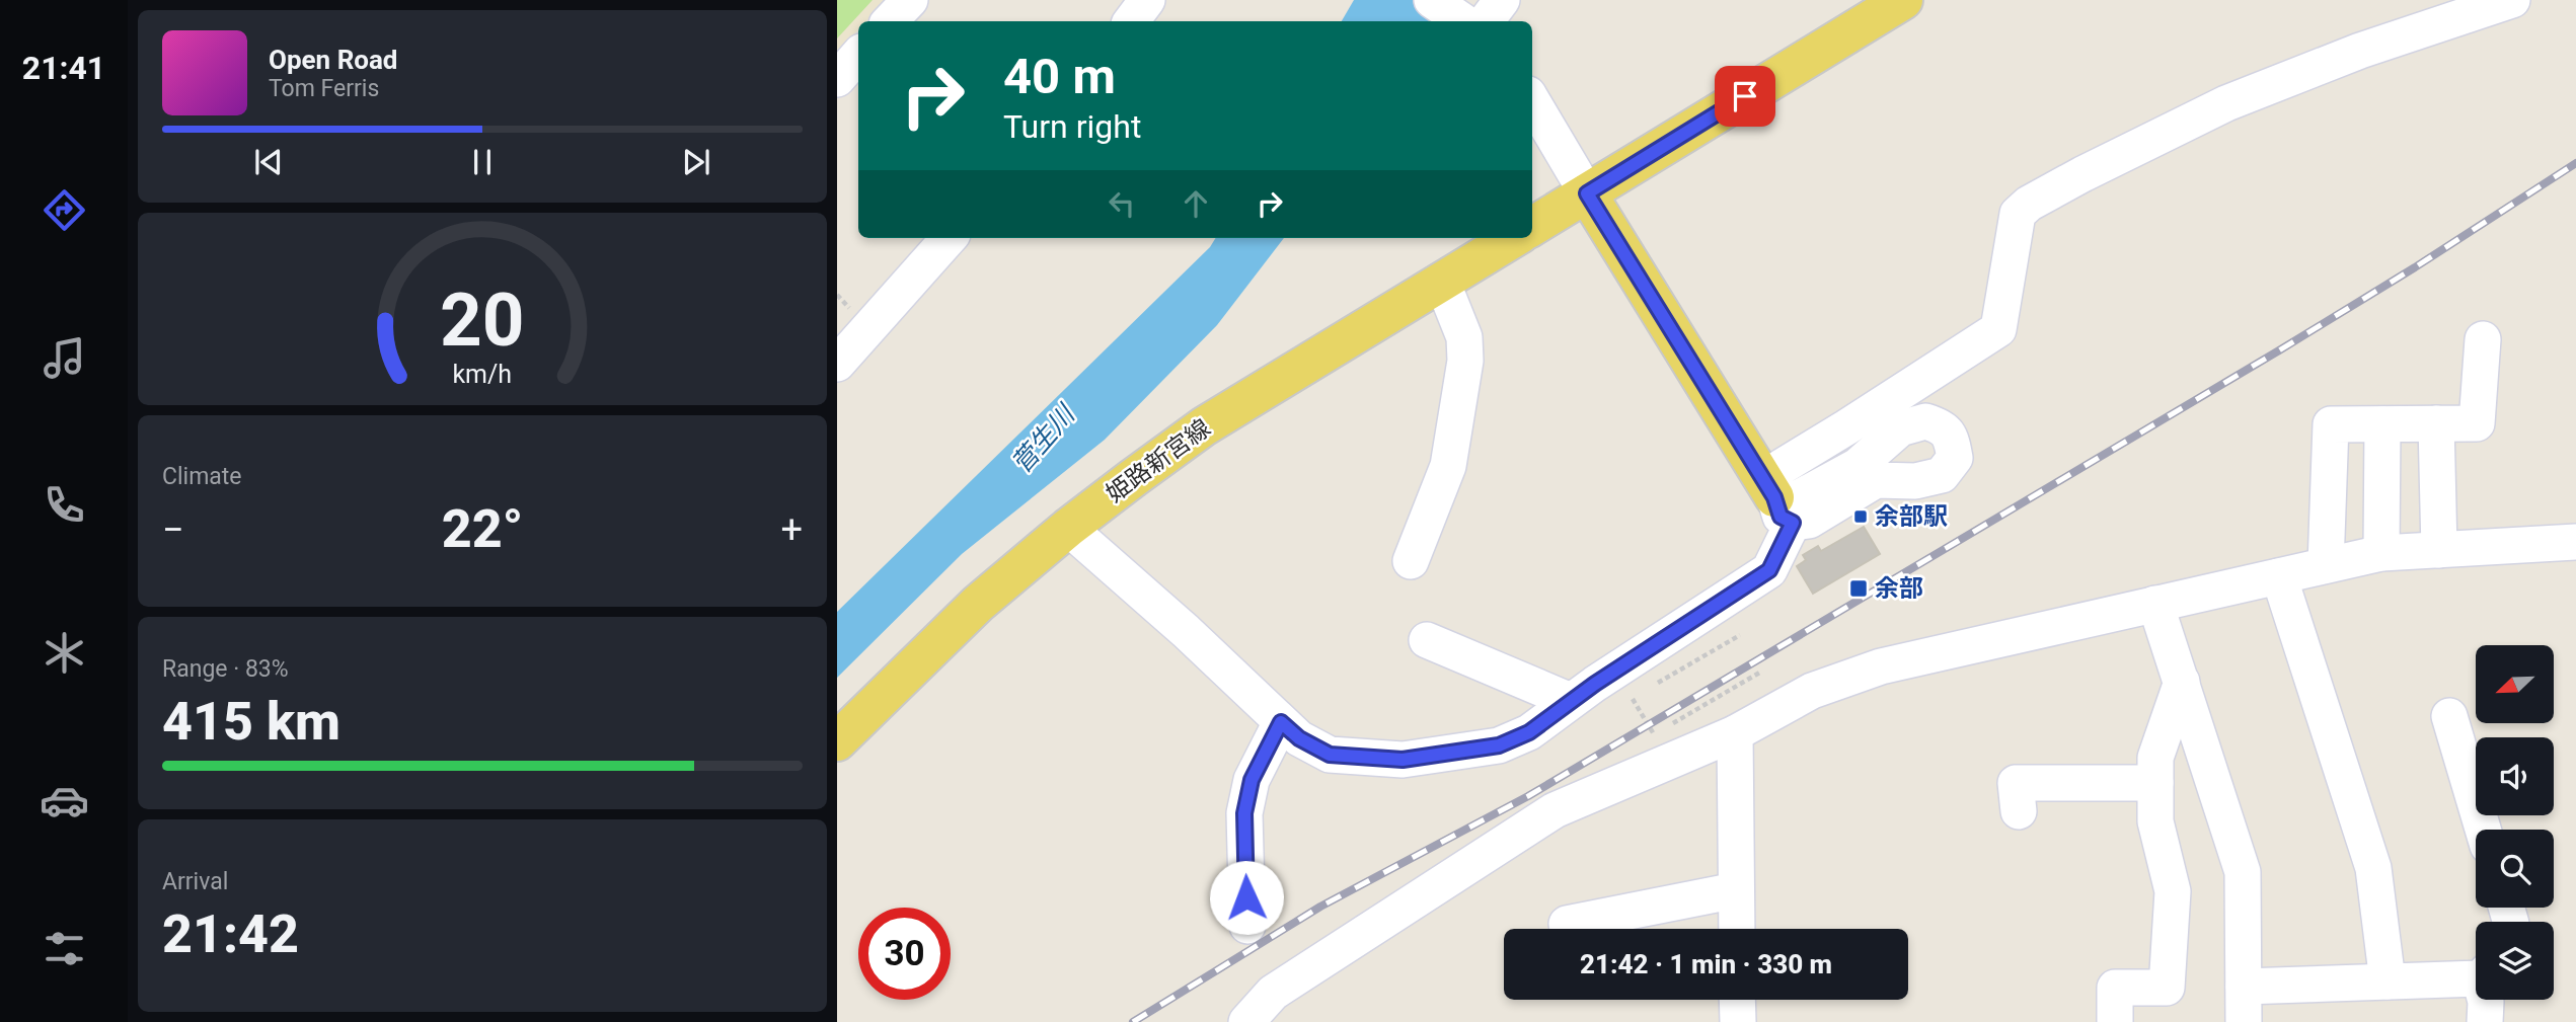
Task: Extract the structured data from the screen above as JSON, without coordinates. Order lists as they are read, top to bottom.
{
  "streets": {
    "main road": ["姫路新宮線"]
  },
  "water": ["菅生川"],
  "places": {
    "transit": ["余部駅", "余部"]
  },
  "north": "bottom left",
  "page": {
    "tabs": "21:41",
    "turn": ["40 m", "Turn right"],
    "song": ["Open Road", "Tom Ferris"],
    "tile": [
      "Climate",
      ["Range · 83%", "415 km"],
      ["Arrival", "21:42"]
    ],
    "heat": ["−", "22°", "+"],
    "limit": "30",
    "trip": "21:42 · 1 min · 330 m",
    "gauge": ["20", "km/h"]
  }
}
